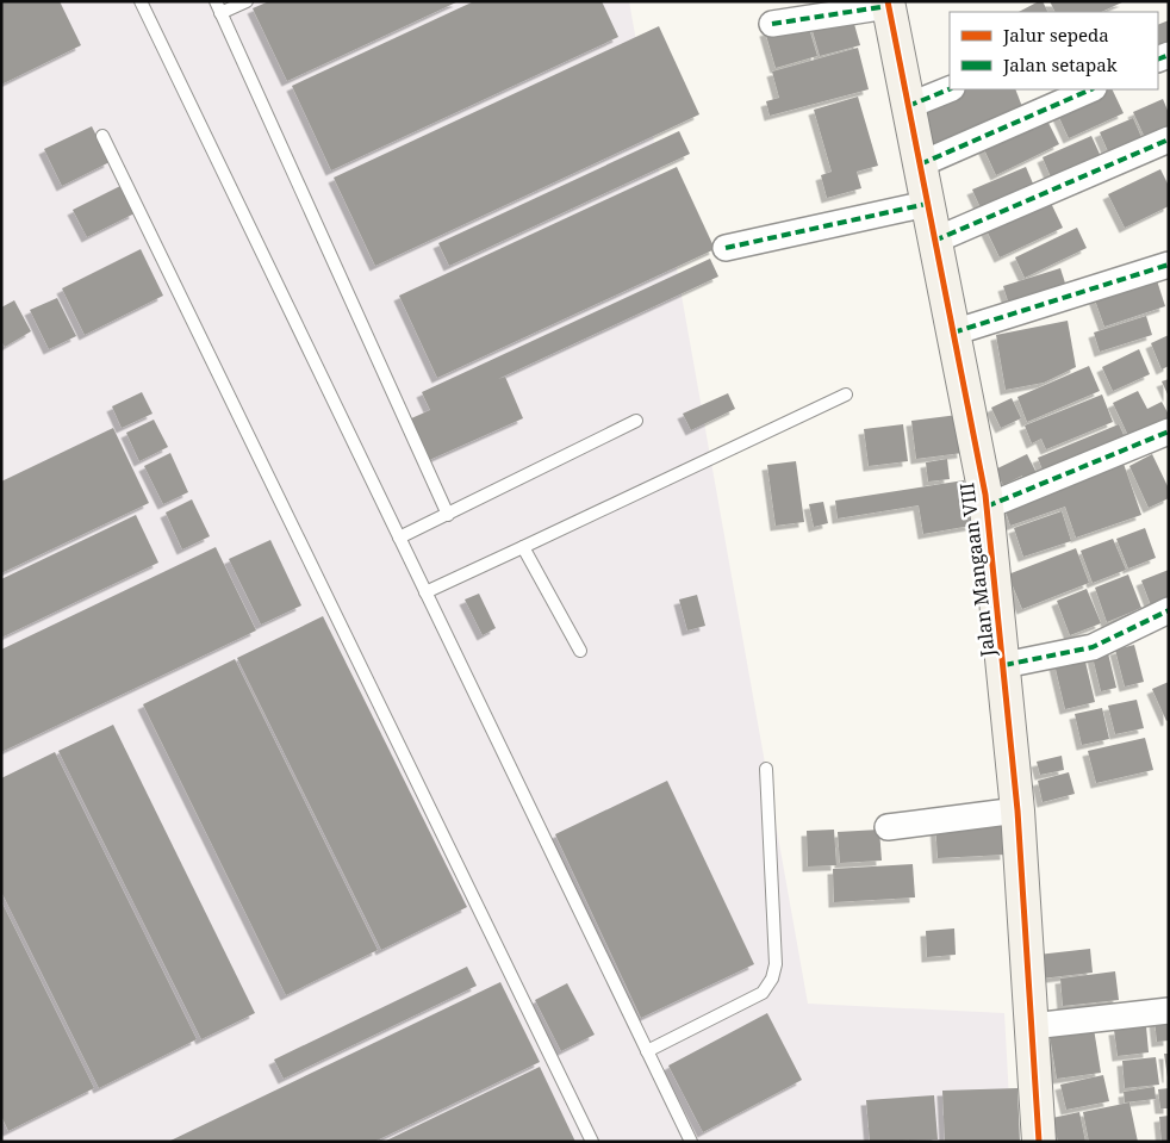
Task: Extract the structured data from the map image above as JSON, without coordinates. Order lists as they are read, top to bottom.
{
  "streets": {
    "street": ["Jalan Mangaan VIII"]
  },
  "legend": ["Jalur sepeda", "Jalan setapak"]
}
